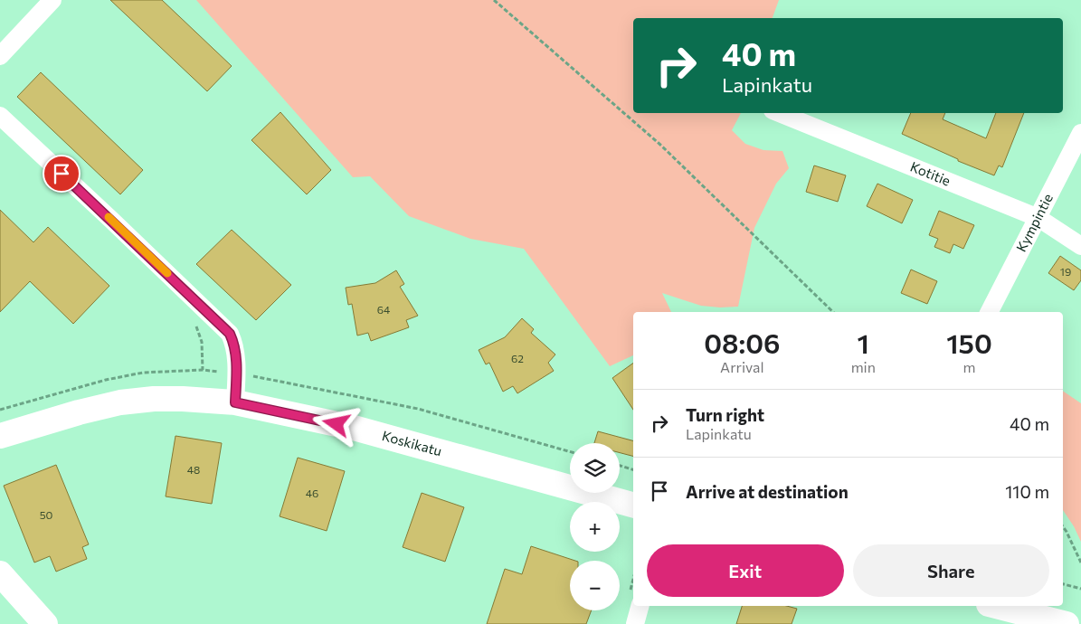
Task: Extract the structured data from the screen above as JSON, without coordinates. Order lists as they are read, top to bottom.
{
  "streets": {
    "main road": ["Koskikatu"],
    "street": ["Kotitie", "Kympintie"]
  },
  "crossings": [
    ["Kotitie", "Kympintie"]
  ],
  "house_numbers": [
    "19",
    "64",
    "62",
    "48",
    "46",
    "50"
  ],
  "page": {
    "turn": ["40 m", "Lapinkatu"],
    "eta": [
      "08:06",
      "Arrival",
      "1",
      "min",
      "150",
      "m"
    ],
    "list": [
      {
        "name": "Turn right",
        "note": "Lapinkatu",
        "value": "40 m"
      },
      {
        "name": "Arrive at destination",
        "value": "110 m"
      }
    ],
    "map_buttons": ["+", "−"],
    "buttons": ["Exit", "Share"]
  }
}
